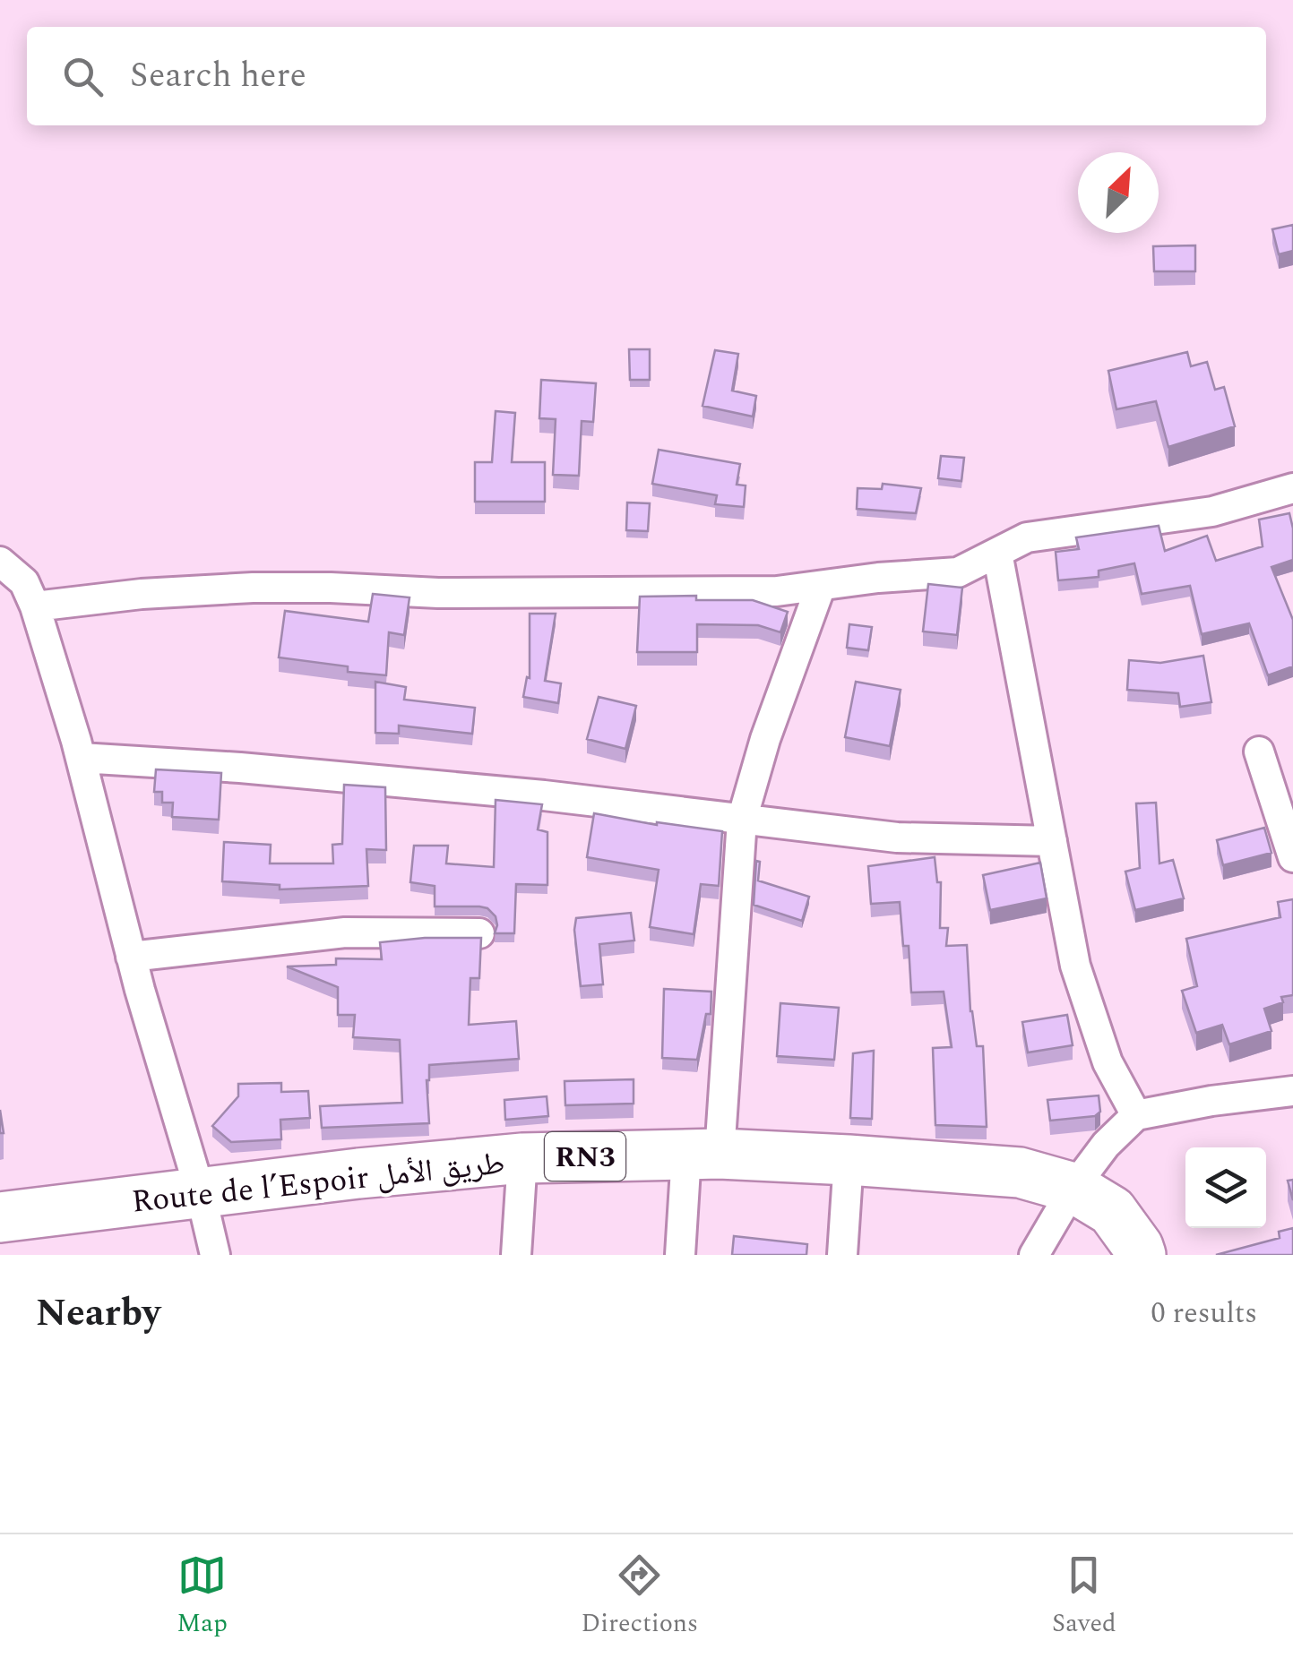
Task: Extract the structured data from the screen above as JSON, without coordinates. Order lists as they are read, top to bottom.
{
  "streets": {
    "highway": ["RN3", "Route de l’Espoir طريق الأمل"]
  },
  "north": "top right",
  "page": {
    "search": "Search here",
    "heading": ["Nearby", "0 results"],
    "nav": ["Map", "Directions", "Saved"]
  }
}
